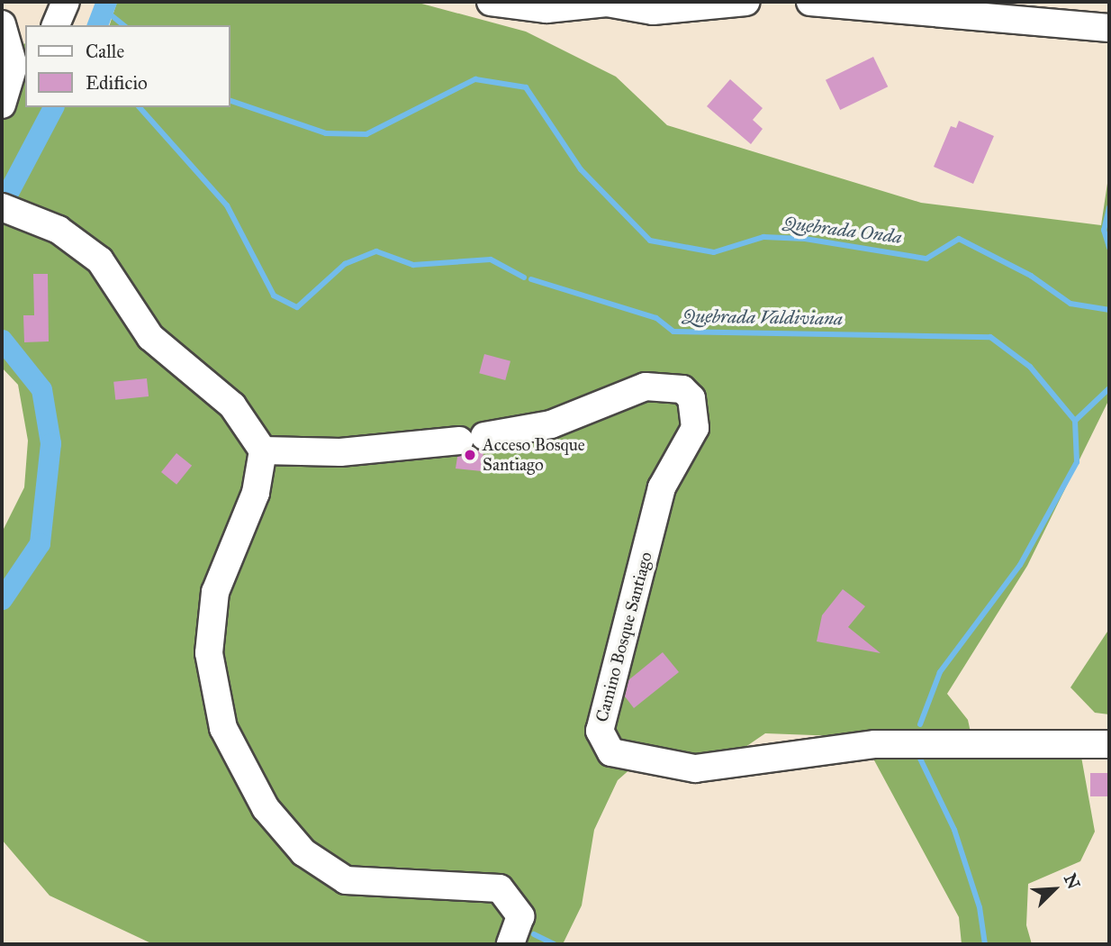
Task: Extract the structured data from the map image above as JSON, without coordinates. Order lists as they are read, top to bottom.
{
  "streets": {
    "street": ["Camino Bosque Santiago"]
  },
  "water": ["Quebrada Onda", "Quebrada Valdiviana"],
  "places": ["Acceso Bosque Santiago"],
  "legend": ["Calle", "Edificio"],
  "north": "top right"
}
